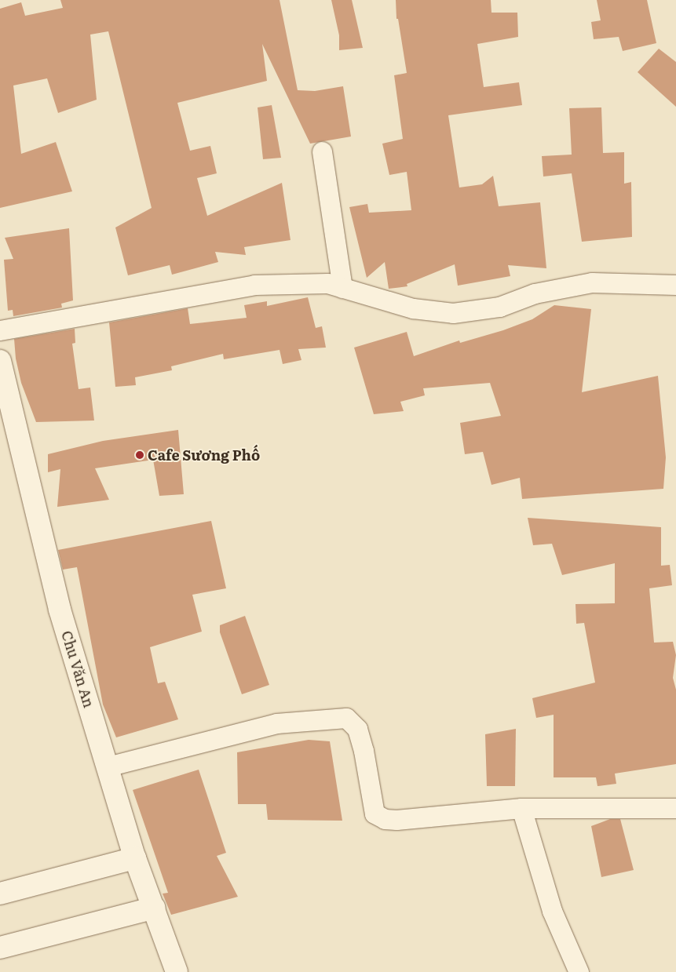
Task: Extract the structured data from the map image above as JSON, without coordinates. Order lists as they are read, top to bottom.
{
  "streets": {
    "street": ["Chu Văn An"]
  },
  "places": ["Cafe Sương Phố"]
}
